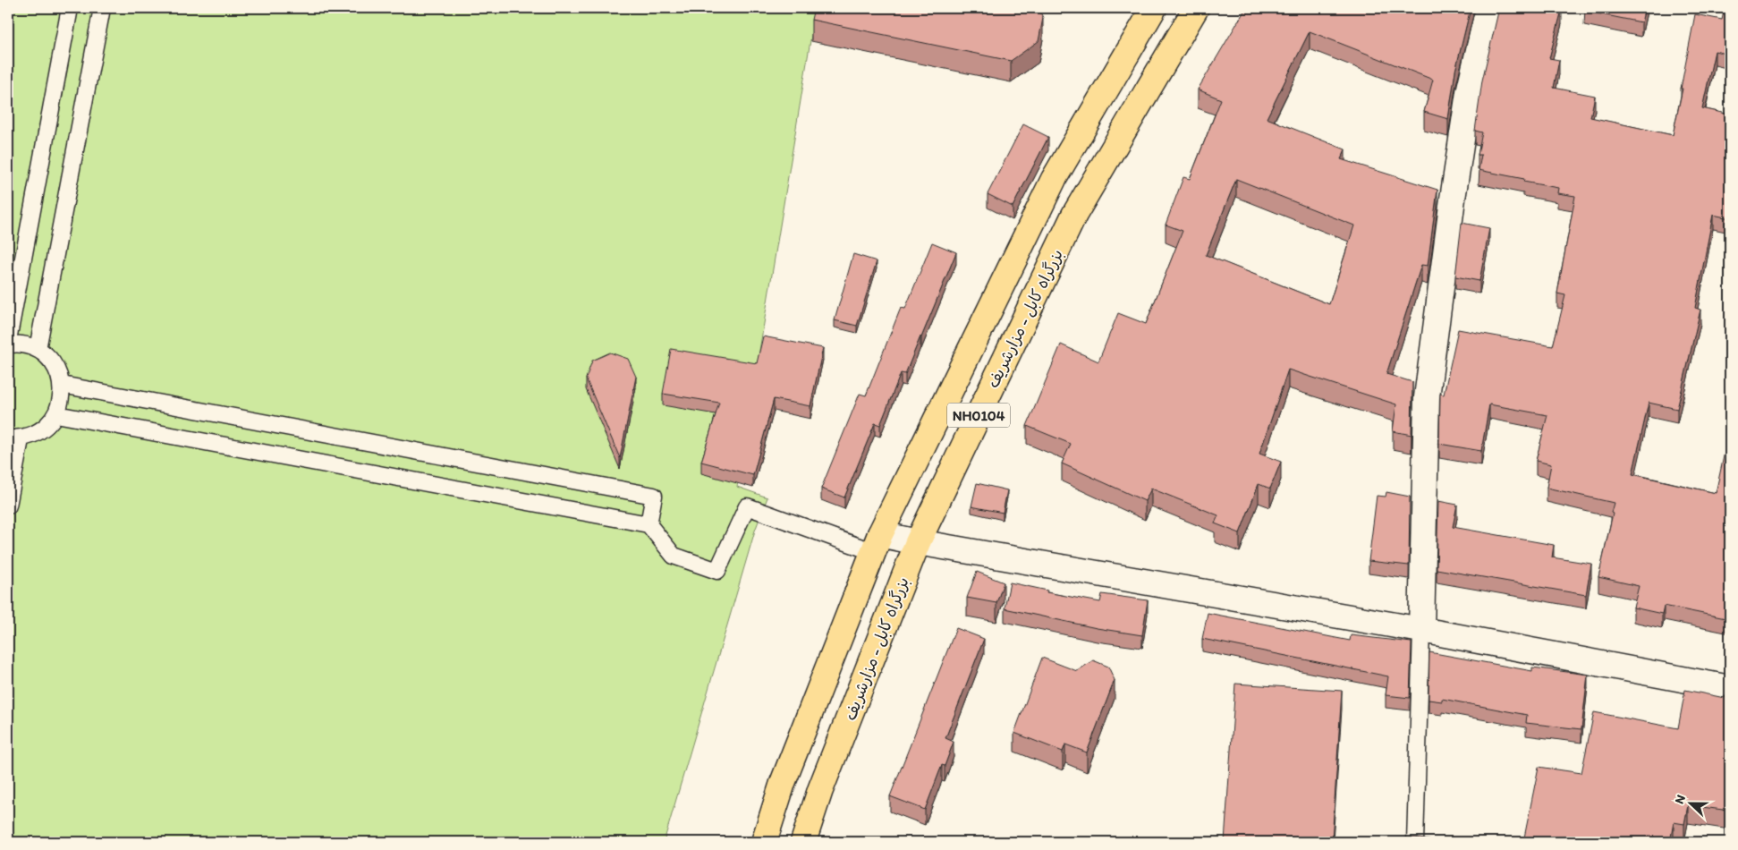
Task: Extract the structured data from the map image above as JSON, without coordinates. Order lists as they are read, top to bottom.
{
  "streets": {
    "highway": ["بزرگراه کابل - مزارشریف", "NH0104"]
  },
  "north": "left"
}
